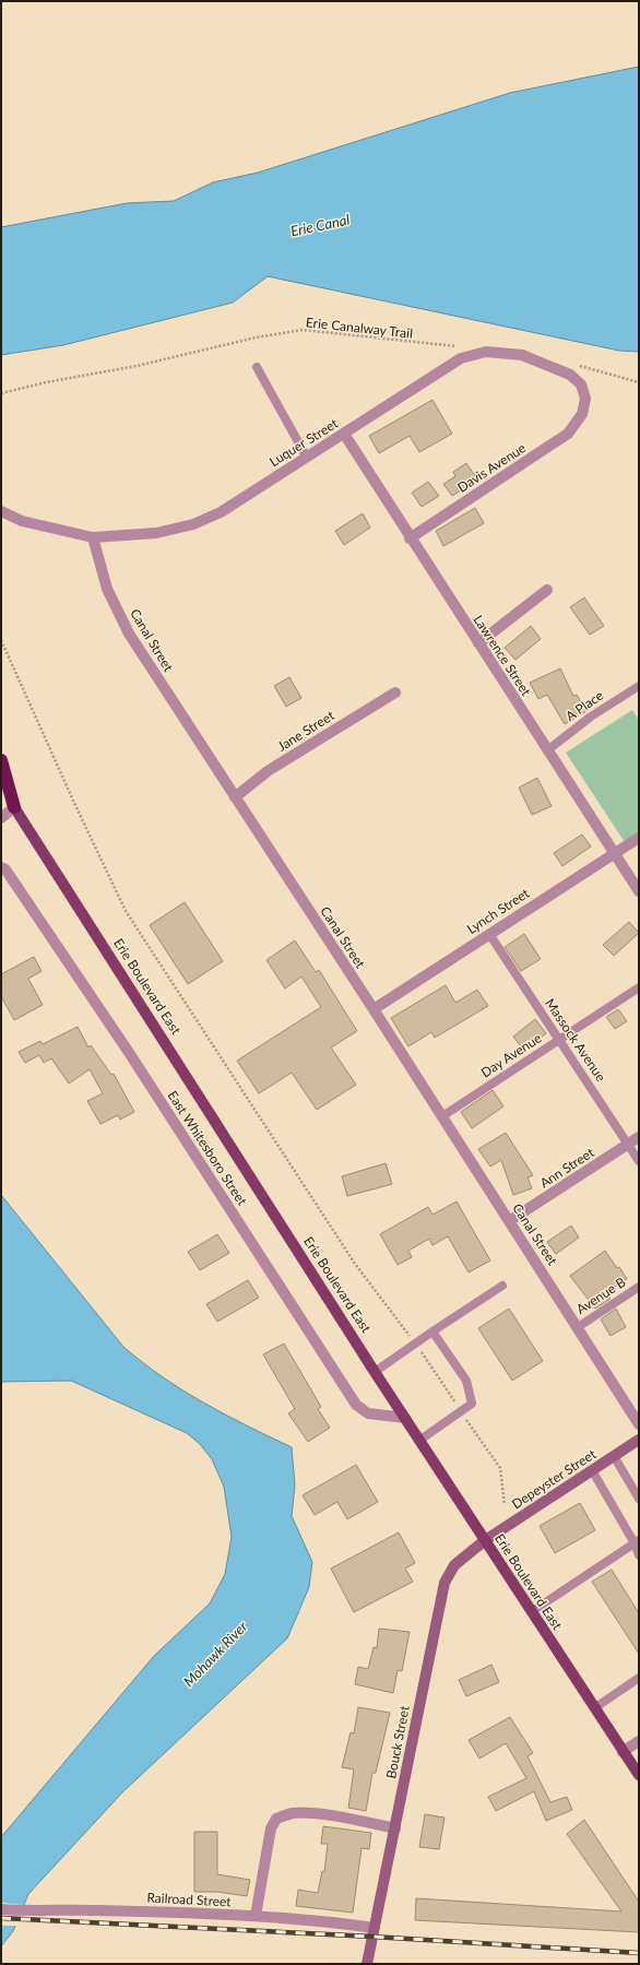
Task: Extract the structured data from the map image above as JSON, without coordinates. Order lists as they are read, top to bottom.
{
  "streets": {
    "highway": ["Erie Boulevard East"],
    "street": [
      "Luquer Street",
      "Davis Avenue",
      "Canal Street",
      "Lawrence Street",
      "Jane Street",
      "Lynch Street",
      "East Whitesboro Street",
      "Ann Street",
      "Depeyster Street",
      "Bouck Street",
      "Railroad Street"
    ],
    "lane": [
      "A Place",
      "Massock Avenue",
      "Day Avenue",
      "Avenue B"
    ],
    "path": ["Erie Canalway Trail"]
  },
  "crossings": [
    ["Luquer Street", "Davis Avenue"],
    ["Luquer Street", "Canal Street"],
    ["Luquer Street", "Lawrence Street"],
    ["Davis Avenue", "Lawrence Street"],
    ["Canal Street", "Jane Street"],
    ["Canal Street", "Lynch Street"],
    ["Canal Street", "Day Avenue"],
    ["Canal Street", "Ann Street"],
    ["Canal Street", "Avenue B"],
    ["Lawrence Street", "A Place"],
    ["Lawrence Street", "Lynch Street"],
    ["Lynch Street", "Massock Avenue"],
    ["Erie Boulevard East", "East Whitesboro Street"],
    ["Erie Boulevard East", "Depeyster Street"],
    ["Erie Boulevard East", "Bouck Street"],
    ["Massock Avenue", "Day Avenue"],
    ["Massock Avenue", "Ann Street"],
    ["Depeyster Street", "Bouck Street"],
    ["Bouck Street", "Railroad Street"]
  ],
  "water": ["Erie Canal", "Mohawk River"]
}
